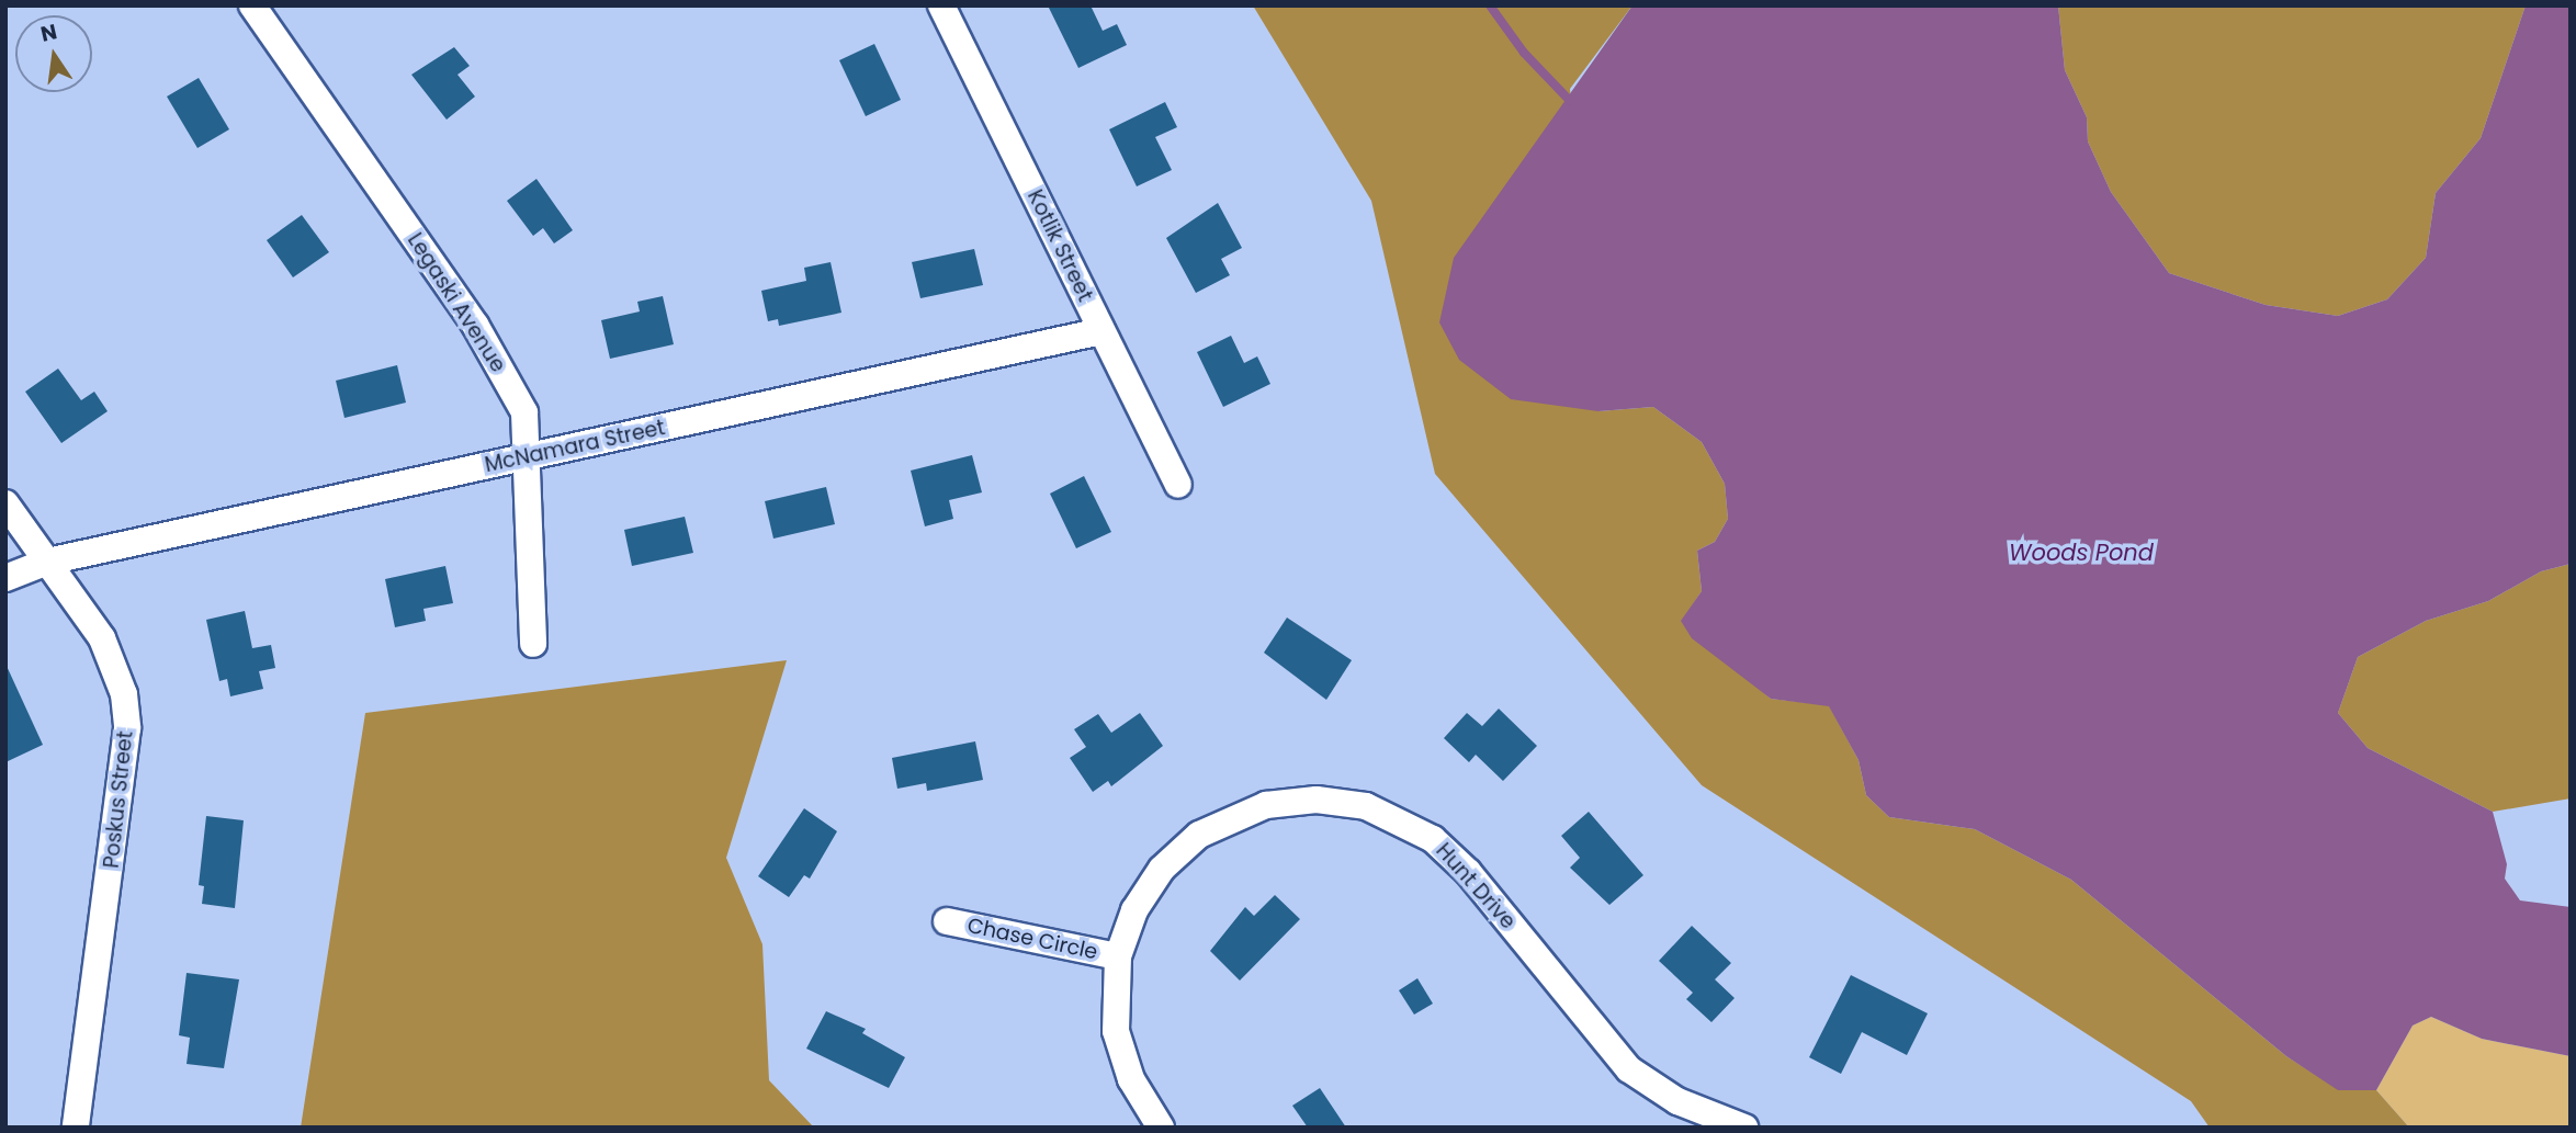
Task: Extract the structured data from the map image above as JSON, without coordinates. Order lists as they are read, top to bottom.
{
  "streets": {
    "street": [
      "Kotlik Street",
      "Legaski Avenue",
      "McNamara Street",
      "Poskus Street",
      "Hunt Drive",
      "Chase Circle"
    ]
  },
  "crossings": [
    ["Kotlik Street", "McNamara Street"],
    ["Legaski Avenue", "McNamara Street"],
    ["McNamara Street", "Poskus Street"],
    ["Hunt Drive", "Chase Circle"]
  ],
  "water": ["Woods Pond"],
  "north": "top"
}
